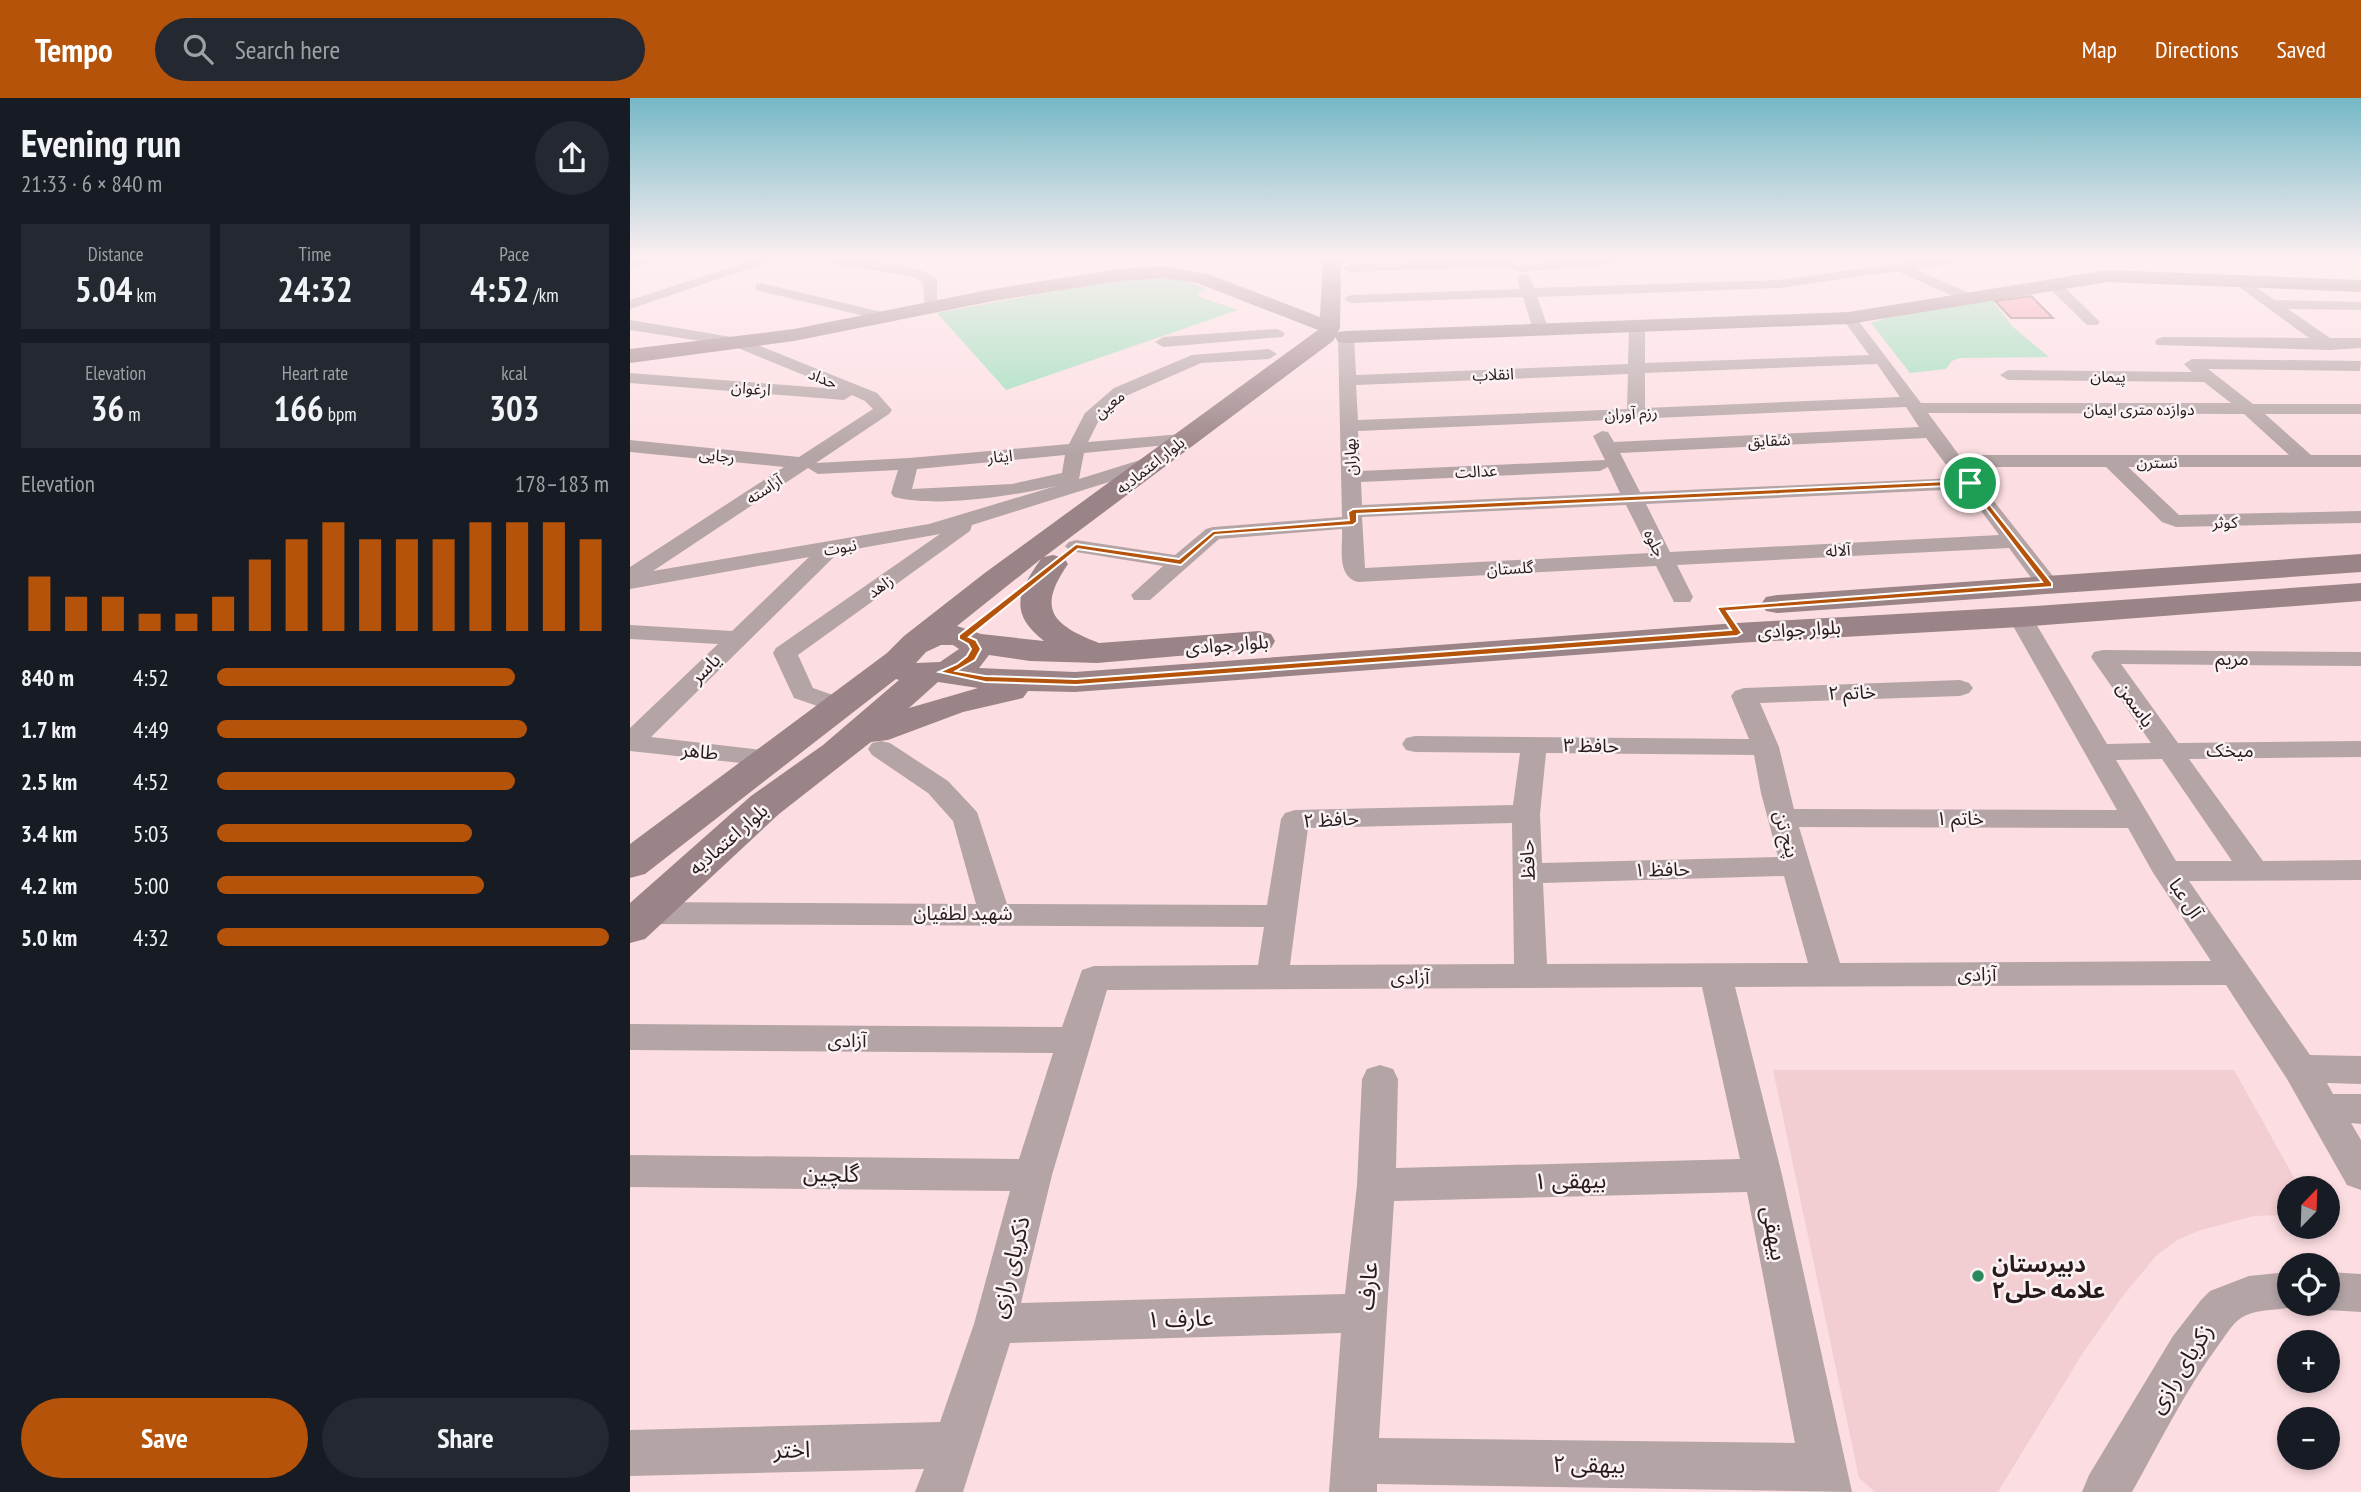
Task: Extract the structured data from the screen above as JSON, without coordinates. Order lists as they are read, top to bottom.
{
  "streets": {
    "street": [
      "انقلاب",
      "پیمان",
      "حداد",
      "ارغوان",
      "معین",
      "دوازده متری ایمان",
      "رزم آوران",
      "شقایق",
      "رجایی",
      "ایثار",
      "بهاران",
      "نسترن",
      "بلوار اعتمادیه",
      "عدالت",
      "آراسته",
      "کوثر",
      "جلوه",
      "نبوت",
      "آلاله",
      "گلستان",
      "زاهد",
      "بلوار جوادی",
      "مریم",
      "یاسر",
      "خاتم ۲",
      "یاسمن",
      "حافظ ۳",
      "میخک",
      "طاهر",
      "خاتم ۱",
      "حافظ ۲",
      "پنج تن",
      "حافظ",
      "حافظ ۱",
      "آل عبا",
      "شهید لطفیان",
      "آزادی",
      "گلچین",
      "بیهقی ۱",
      "بیهقی",
      "ذکریای رازی",
      "عارف",
      "عارف ۱",
      "زکریای رازی",
      "اختر",
      "بیهقی ۲"
    ]
  },
  "crossings": [
    ["انقلاب", "بهاران"],
    ["حداد", "ارغوان"],
    ["حداد", "آراسته"],
    ["ارغوان", "آراسته"],
    ["معین", "ایثار"],
    ["معین", "نبوت"],
    ["دوازده متری ایمان", "رزم آوران"],
    ["رزم آوران", "بهاران"],
    ["رزم آوران", "جلوه"],
    ["شقایق", "عدالت"],
    ["شقایق", "جلوه"],
    ["رجایی", "ایثار"],
    ["رجایی", "آراسته"],
    ["ایثار", "بلوار اعتمادیه"],
    ["ایثار", "آراسته"],
    ["بهاران", "بلوار اعتمادیه"],
    ["بهاران", "عدالت"],
    ["بهاران", "گلستان"],
    ["نسترن", "کوثر"],
    ["بلوار اعتمادیه", "زاهد"],
    ["بلوار اعتمادیه", "بلوار جوادی"],
    ["بلوار اعتمادیه", "طاهر"],
    ["بلوار اعتمادیه", "شهید لطفیان"],
    ["عدالت", "جلوه"],
    ["جلوه", "آلاله"],
    ["جلوه", "گلستان"],
    ["نبوت", "زاهد"],
    ["آلاله", "گلستان"],
    ["بلوار جوادی", "آل عبا"],
    ["مریم", "یاسمن"],
    ["یاسر", "طاهر"],
    ["خاتم ۲", "پنج تن"],
    ["یاسمن", "میخک"],
    ["حافظ ۳", "پنج تن"],
    ["حافظ ۳", "حافظ"],
    ["میخک", "آل عبا"],
    ["خاتم ۱", "پنج تن"],
    ["خاتم ۱", "آل عبا"],
    ["حافظ ۲", "حافظ"],
    ["حافظ ۲", "شهید لطفیان"],
    ["حافظ ۲", "آزادی"],
    ["پنج تن", "حافظ ۱"],
    ["پنج تن", "آزادی"],
    ["حافظ", "حافظ ۱"],
    ["حافظ", "آزادی"],
    ["آل عبا", "آزادی"],
    ["آزادی", "بیهقی"],
    ["آزادی", "ذکریای رازی"],
    ["گلچین", "ذکریای رازی"],
    ["بیهقی ۱", "بیهقی"],
    ["بیهقی ۱", "عارف"],
    ["بیهقی", "بیهقی ۲"],
    ["ذکریای رازی", "عارف ۱"],
    ["ذکریای رازی", "اختر"],
    ["عارف", "عارف ۱"],
    ["عارف", "بیهقی ۲"]
  ],
  "places": ["دبیرستان علامه حلی۲"],
  "north": "top right",
  "page": {
    "header": "Tempo",
    "search": "Search here",
    "nav": ["Map", "Directions", "Saved"],
    "heading": ["Evening run", "21:33 · 6 × 840 m"],
    "stats": [
      ["Distance", "5.04 km"],
      ["Time", "24:32"],
      ["Pace", "4:52 /km"],
      ["Elevation", "36 m"],
      ["Heart rate", "166 bpm"],
      ["kcal", "303"]
    ],
    "chart": ["Elevation", "178–183 m"],
    "list": [
      {
        "name": "840 m",
        "note": "4:52"
      },
      {
        "name": "1.7 km",
        "note": "4:49"
      },
      {
        "name": "2.5 km",
        "note": "4:52"
      },
      {
        "name": "3.4 km",
        "note": "5:03"
      },
      {
        "name": "4.2 km",
        "note": "5:00"
      },
      {
        "name": "5.0 km",
        "note": "4:32"
      }
    ],
    "map_buttons": ["+", "−"],
    "buttons": ["Save", "Share"]
  }
}
